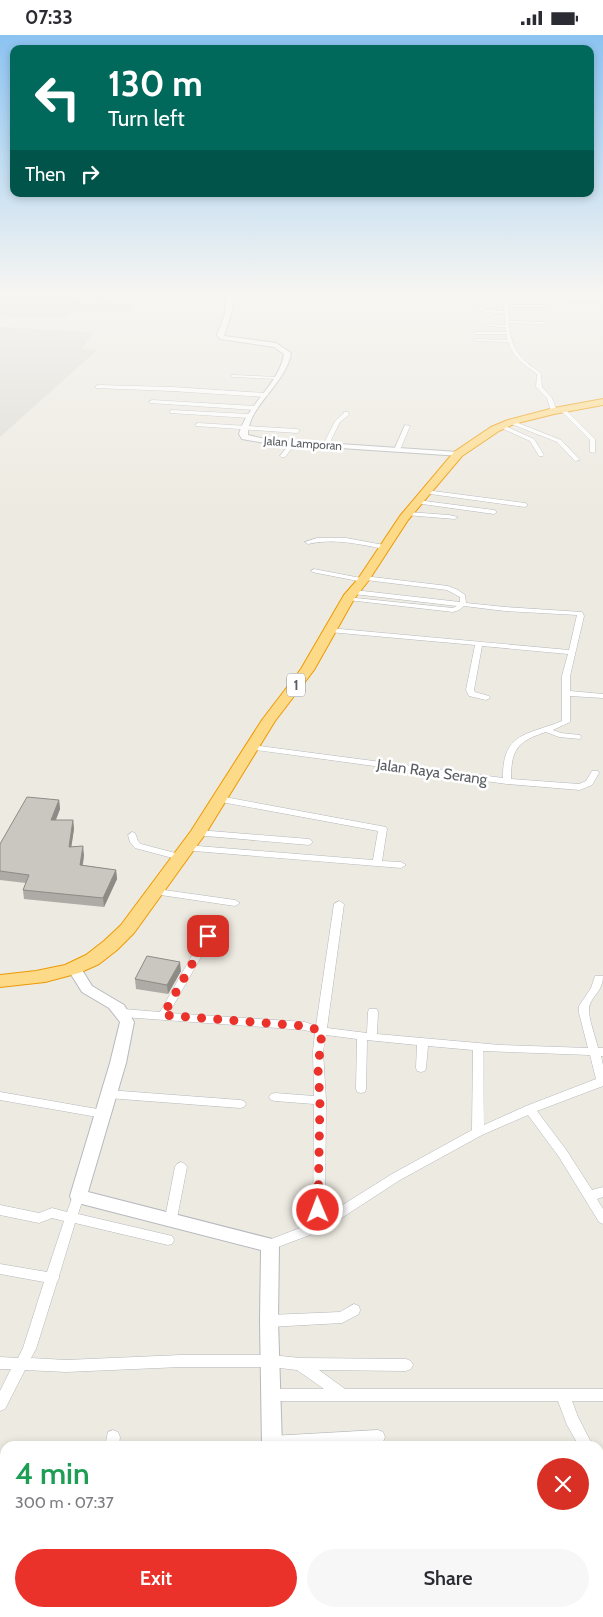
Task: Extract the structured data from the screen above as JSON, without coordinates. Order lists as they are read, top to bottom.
{
  "streets": {
    "highway": ["1"],
    "street": ["Jalan Lamporan", "Jalan Raya Serang"]
  },
  "crossings": [
    ["Jalan Lamporan", "1"],
    ["1", "Jalan Raya Serang"]
  ],
  "page": {
    "status": "07:33",
    "turn": ["130 m", "Turn left"],
    "then": "Then",
    "heading": ["4 min", "300 m · 07:37"],
    "buttons": ["Exit", "Share"]
  }
}
